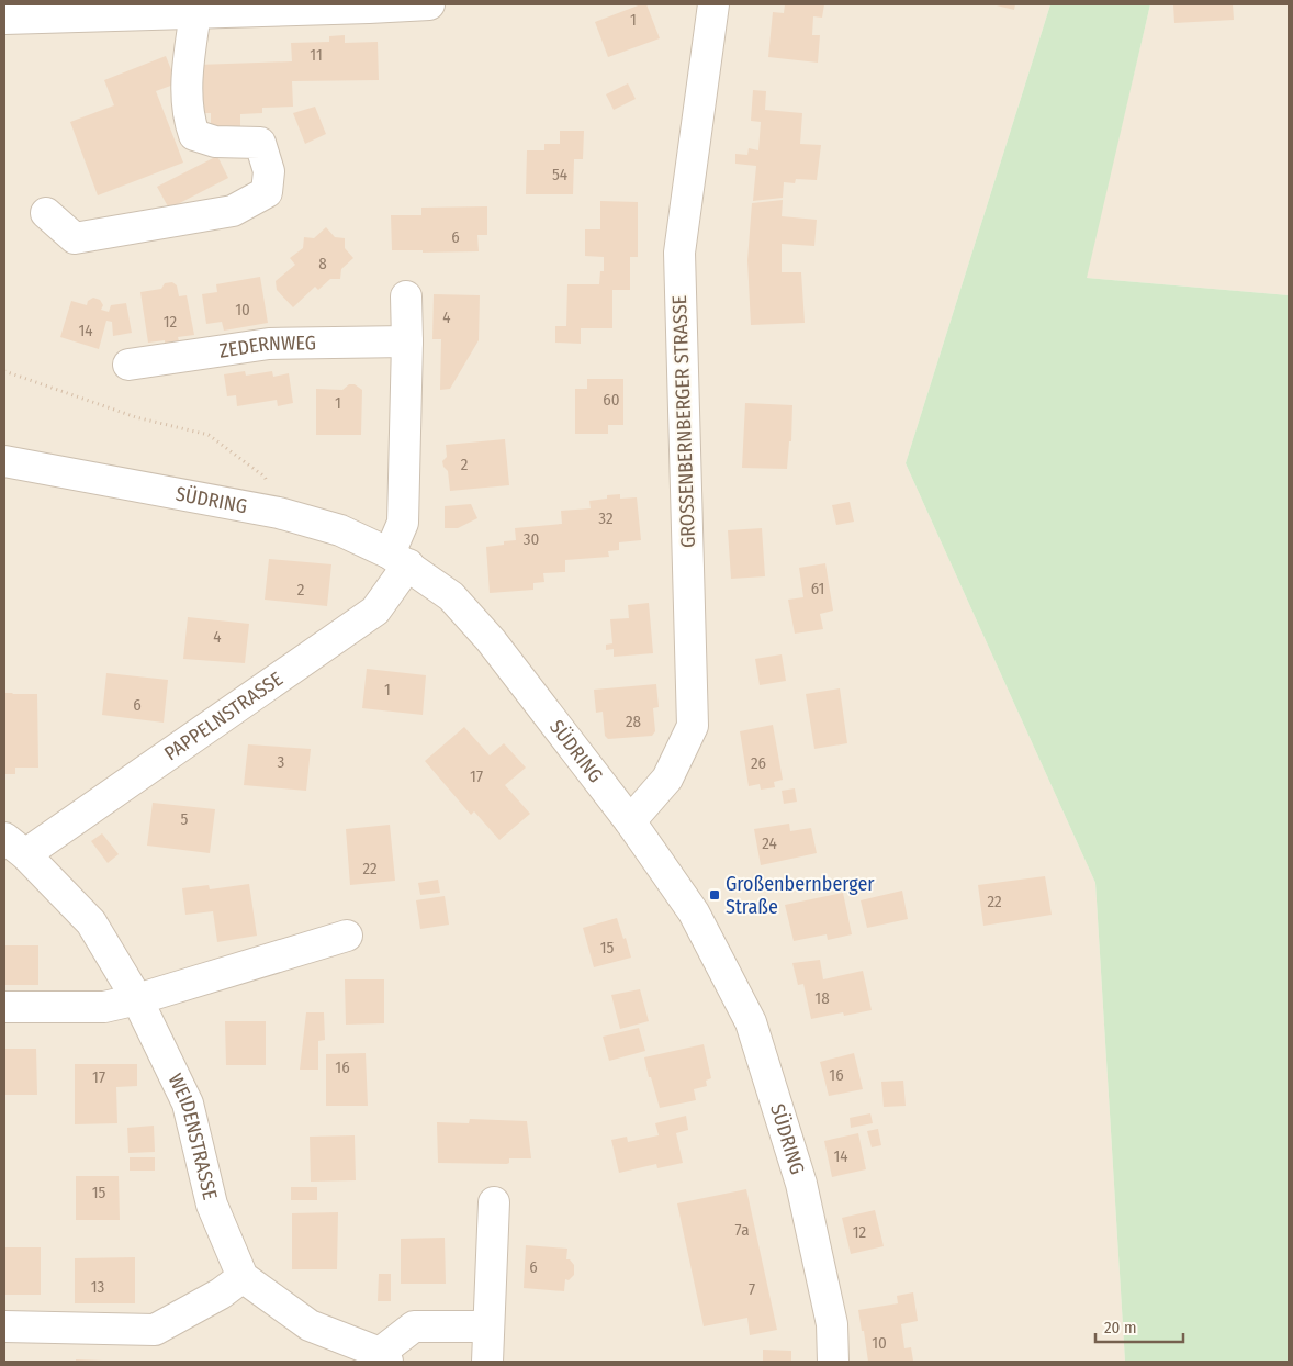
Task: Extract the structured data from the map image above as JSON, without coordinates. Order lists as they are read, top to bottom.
{
  "streets": {
    "street": [
      "ZEDERNWEG",
      "GROSSENBERNBERGER STRASSE",
      "SÜDRING",
      "PAPPELNSTRASSE",
      "WEIDENSTRASSE"
    ]
  },
  "crossings": [
    ["GROSSENBERNBERGER STRASSE", "SÜDRING"],
    ["SÜDRING", "PAPPELNSTRASSE"],
    ["PAPPELNSTRASSE", "WEIDENSTRASSE"]
  ],
  "places": {
    "transit": ["Großenbernberger Straße"]
  },
  "house_numbers": [
    "1",
    "11",
    "54",
    "6",
    "8",
    "10",
    "4",
    "12",
    "14",
    "60",
    "1",
    "2",
    "32",
    "30",
    "61",
    "2",
    "4",
    "1",
    "6",
    "28",
    "3",
    "26",
    "17",
    "5",
    "24",
    "22",
    "22",
    "15",
    "18",
    "16",
    "16",
    "17",
    "14",
    "15",
    "7a",
    "12",
    "6",
    "13",
    "7",
    "10"
  ],
  "scale_bar": "20 m"
}
